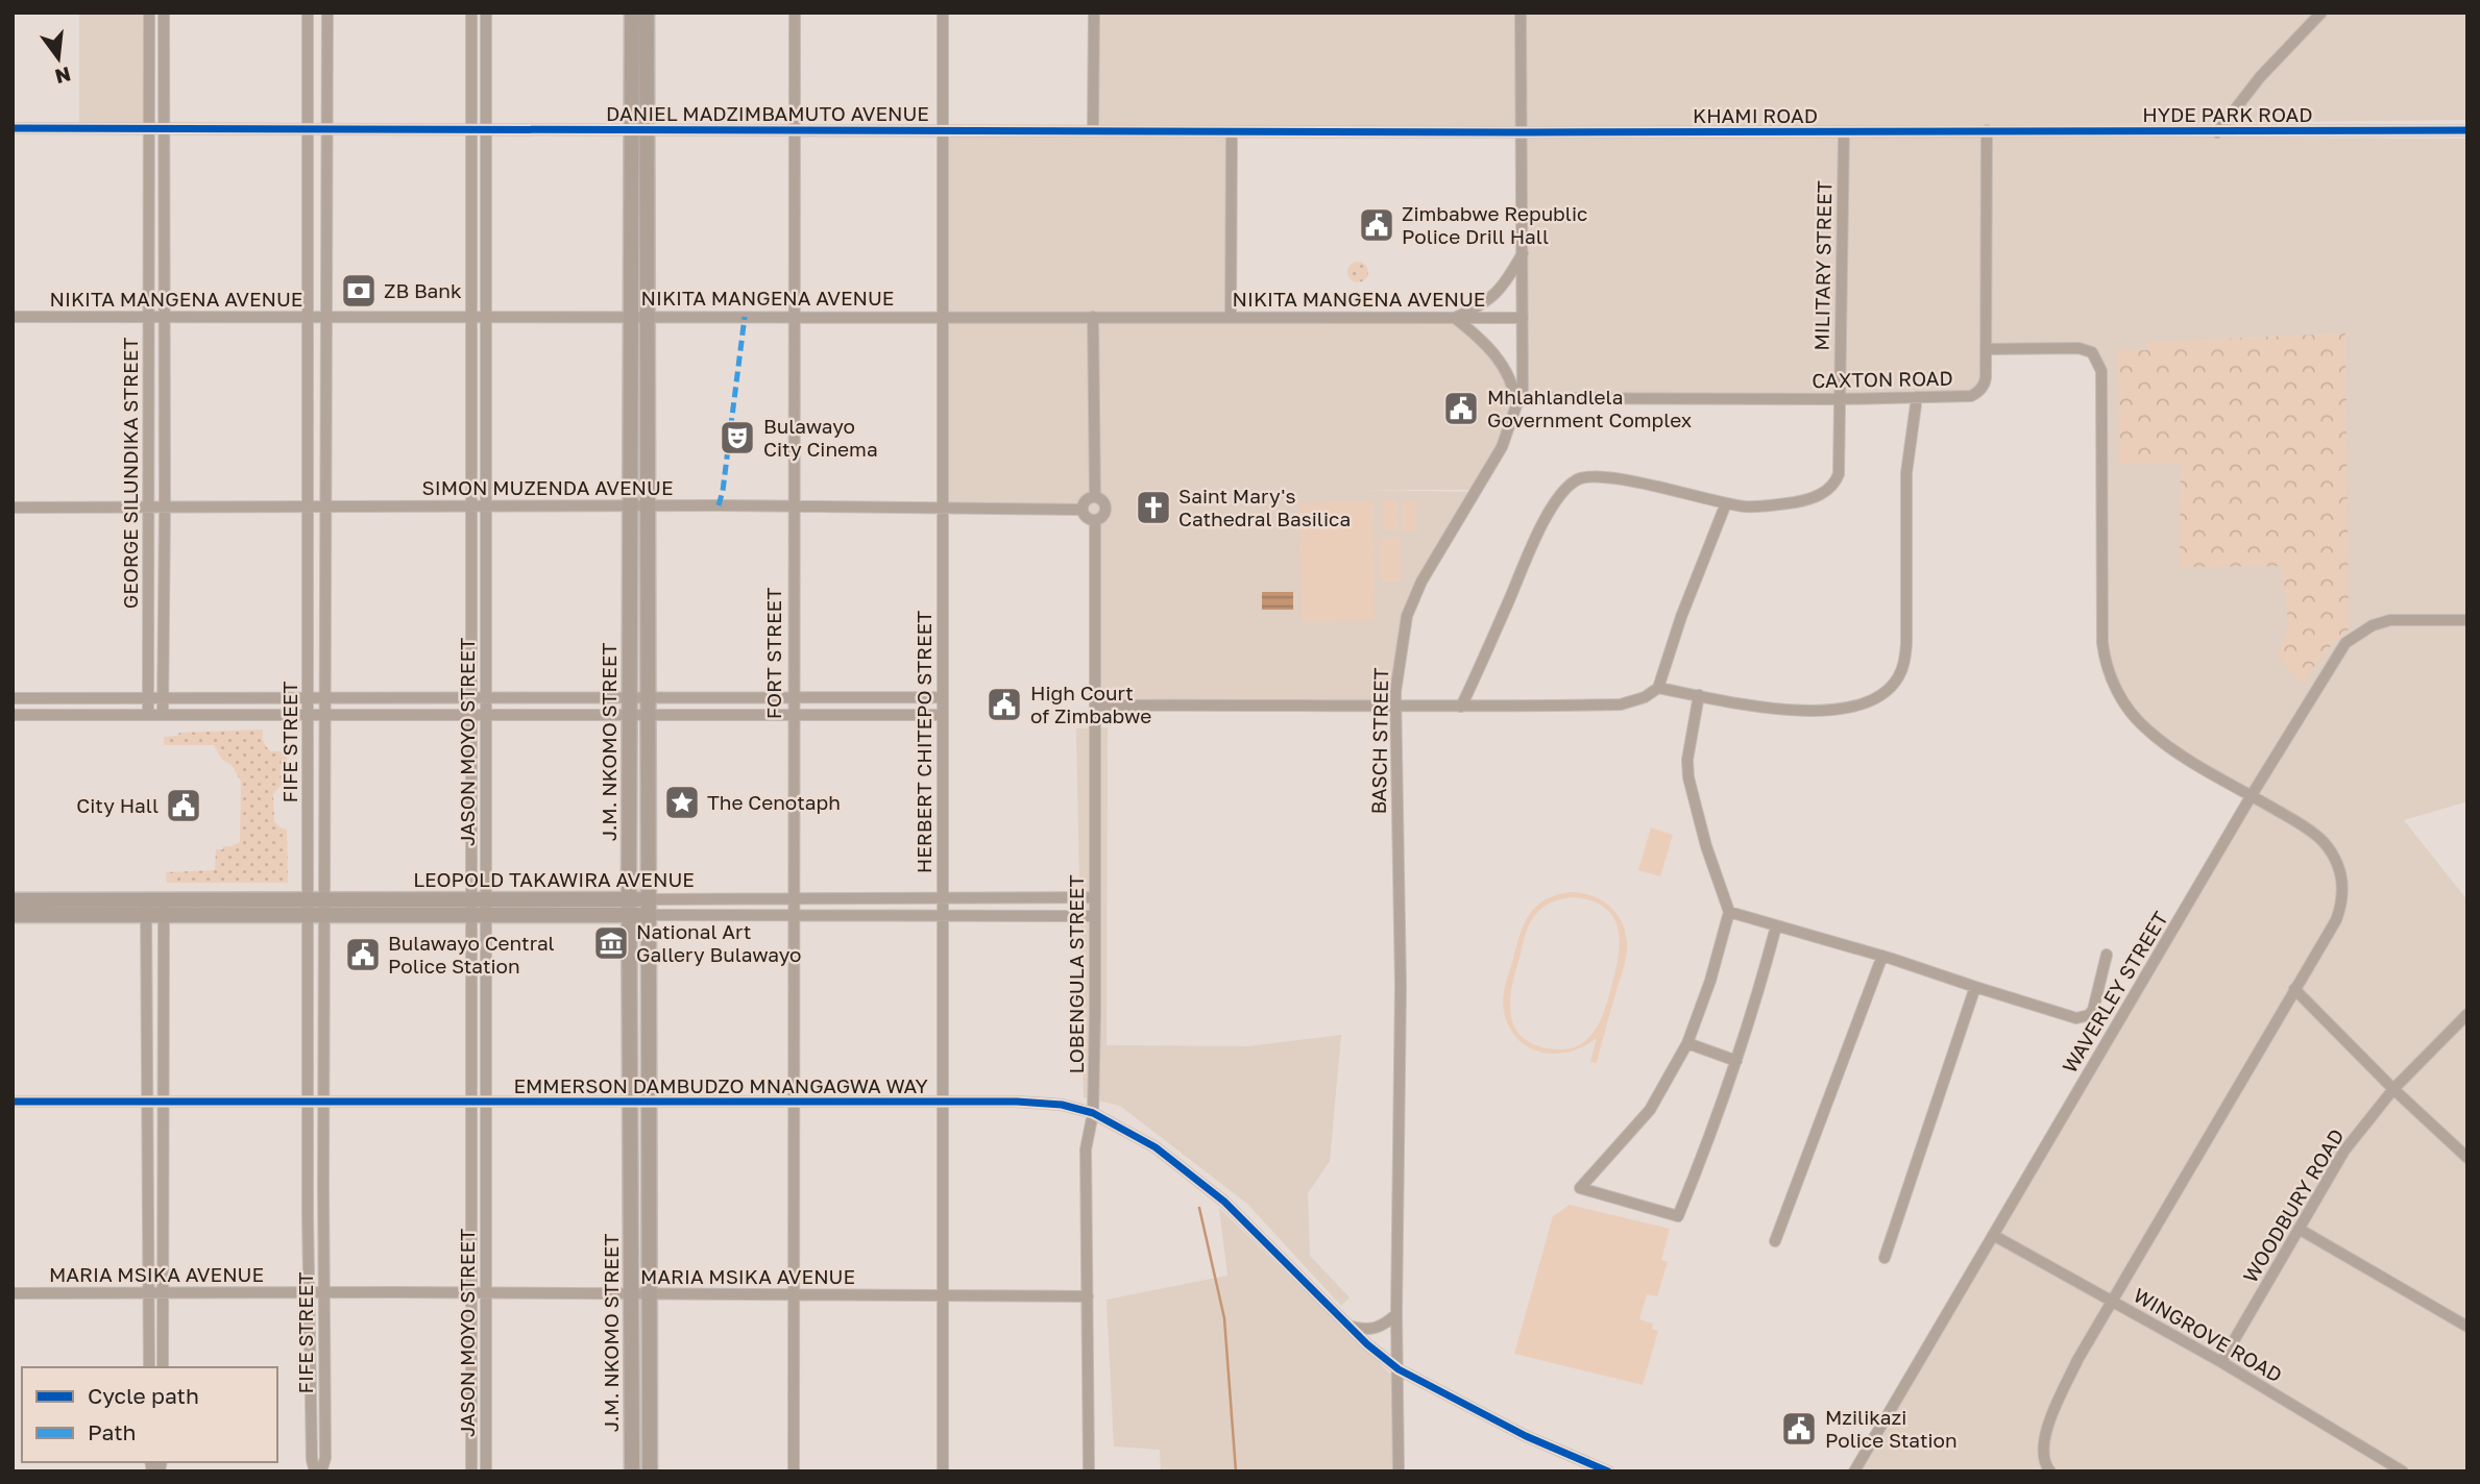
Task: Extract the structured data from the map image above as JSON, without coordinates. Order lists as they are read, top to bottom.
{
  "streets": {
    "highway": ["J.M. NKOMO STREET", "LEOPOLD TAKAWIRA AVENUE"],
    "street": [
      "DANIEL MADZIMBAMUTO AVENUE",
      "HYDE PARK ROAD",
      "KHAMI ROAD",
      "MILITARY STREET",
      "NIKITA MANGENA AVENUE",
      "CAXTON ROAD",
      "GEORGE SILUNDIKA STREET",
      "SIMON MUZENDA AVENUE",
      "FORT STREET",
      "BASCH STREET",
      "FIFE STREET",
      "JASON MOYO STREET",
      "HERBERT CHITEPO STREET",
      "LOBENGULA STREET",
      "WAVERLEY STREET",
      "EMMERSON DAMBUDZO MNANGAGWA WAY",
      "WOODBURY ROAD",
      "MARIA MSIKA AVENUE",
      "WINGROVE ROAD"
    ]
  },
  "crossings": [
    ["DANIEL MADZIMBAMUTO AVENUE", "KHAMI ROAD"],
    ["DANIEL MADZIMBAMUTO AVENUE", "GEORGE SILUNDIKA STREET"],
    ["DANIEL MADZIMBAMUTO AVENUE", "FORT STREET"],
    ["DANIEL MADZIMBAMUTO AVENUE", "BASCH STREET"],
    ["DANIEL MADZIMBAMUTO AVENUE", "FIFE STREET"],
    ["DANIEL MADZIMBAMUTO AVENUE", "JASON MOYO STREET"],
    ["DANIEL MADZIMBAMUTO AVENUE", "J.M. NKOMO STREET"],
    ["DANIEL MADZIMBAMUTO AVENUE", "HERBERT CHITEPO STREET"],
    ["HYDE PARK ROAD", "KHAMI ROAD"],
    ["HYDE PARK ROAD", "CAXTON ROAD"],
    ["KHAMI ROAD", "MILITARY STREET"],
    ["KHAMI ROAD", "CAXTON ROAD"],
    ["KHAMI ROAD", "BASCH STREET"],
    ["MILITARY STREET", "CAXTON ROAD"],
    ["NIKITA MANGENA AVENUE", "GEORGE SILUNDIKA STREET"],
    ["NIKITA MANGENA AVENUE", "FORT STREET"],
    ["NIKITA MANGENA AVENUE", "BASCH STREET"],
    ["NIKITA MANGENA AVENUE", "FIFE STREET"],
    ["NIKITA MANGENA AVENUE", "JASON MOYO STREET"],
    ["NIKITA MANGENA AVENUE", "J.M. NKOMO STREET"],
    ["NIKITA MANGENA AVENUE", "HERBERT CHITEPO STREET"],
    ["NIKITA MANGENA AVENUE", "LOBENGULA STREET"],
    ["CAXTON ROAD", "BASCH STREET"],
    ["GEORGE SILUNDIKA STREET", "SIMON MUZENDA AVENUE"],
    ["SIMON MUZENDA AVENUE", "FORT STREET"],
    ["SIMON MUZENDA AVENUE", "FIFE STREET"],
    ["SIMON MUZENDA AVENUE", "JASON MOYO STREET"],
    ["SIMON MUZENDA AVENUE", "J.M. NKOMO STREET"],
    ["SIMON MUZENDA AVENUE", "HERBERT CHITEPO STREET"],
    ["SIMON MUZENDA AVENUE", "LOBENGULA STREET"],
    ["FORT STREET", "LEOPOLD TAKAWIRA AVENUE"],
    ["FORT STREET", "EMMERSON DAMBUDZO MNANGAGWA WAY"],
    ["FORT STREET", "MARIA MSIKA AVENUE"],
    ["BASCH STREET", "EMMERSON DAMBUDZO MNANGAGWA WAY"],
    ["FIFE STREET", "LEOPOLD TAKAWIRA AVENUE"],
    ["FIFE STREET", "EMMERSON DAMBUDZO MNANGAGWA WAY"],
    ["FIFE STREET", "MARIA MSIKA AVENUE"],
    ["JASON MOYO STREET", "LEOPOLD TAKAWIRA AVENUE"],
    ["JASON MOYO STREET", "EMMERSON DAMBUDZO MNANGAGWA WAY"],
    ["JASON MOYO STREET", "MARIA MSIKA AVENUE"],
    ["J.M. NKOMO STREET", "LEOPOLD TAKAWIRA AVENUE"],
    ["J.M. NKOMO STREET", "EMMERSON DAMBUDZO MNANGAGWA WAY"],
    ["J.M. NKOMO STREET", "MARIA MSIKA AVENUE"],
    ["HERBERT CHITEPO STREET", "LEOPOLD TAKAWIRA AVENUE"],
    ["HERBERT CHITEPO STREET", "EMMERSON DAMBUDZO MNANGAGWA WAY"],
    ["HERBERT CHITEPO STREET", "MARIA MSIKA AVENUE"],
    ["LEOPOLD TAKAWIRA AVENUE", "LOBENGULA STREET"],
    ["LOBENGULA STREET", "EMMERSON DAMBUDZO MNANGAGWA WAY"],
    ["LOBENGULA STREET", "MARIA MSIKA AVENUE"],
    ["WAVERLEY STREET", "WINGROVE ROAD"],
    ["WOODBURY ROAD", "WINGROVE ROAD"]
  ],
  "places": {
    "public building": [
      "Zimbabwe Republic Police Drill Hall",
      "Mhlahlandlela Government Complex",
      "High Court of Zimbabwe",
      "City Hall",
      "Bulawayo Central Police Station",
      "Mzilikazi Police Station"
    ],
    "bank": ["ZB Bank"],
    "theatre": ["Bulawayo City Cinema"],
    "church": ["Saint Mary's Cathedral Basilica"],
    "place": ["The Cenotaph"],
    "museum": ["National Art Gallery Bulawayo"]
  },
  "legend": ["Cycle path", "Path"],
  "north": "bottom"
}
